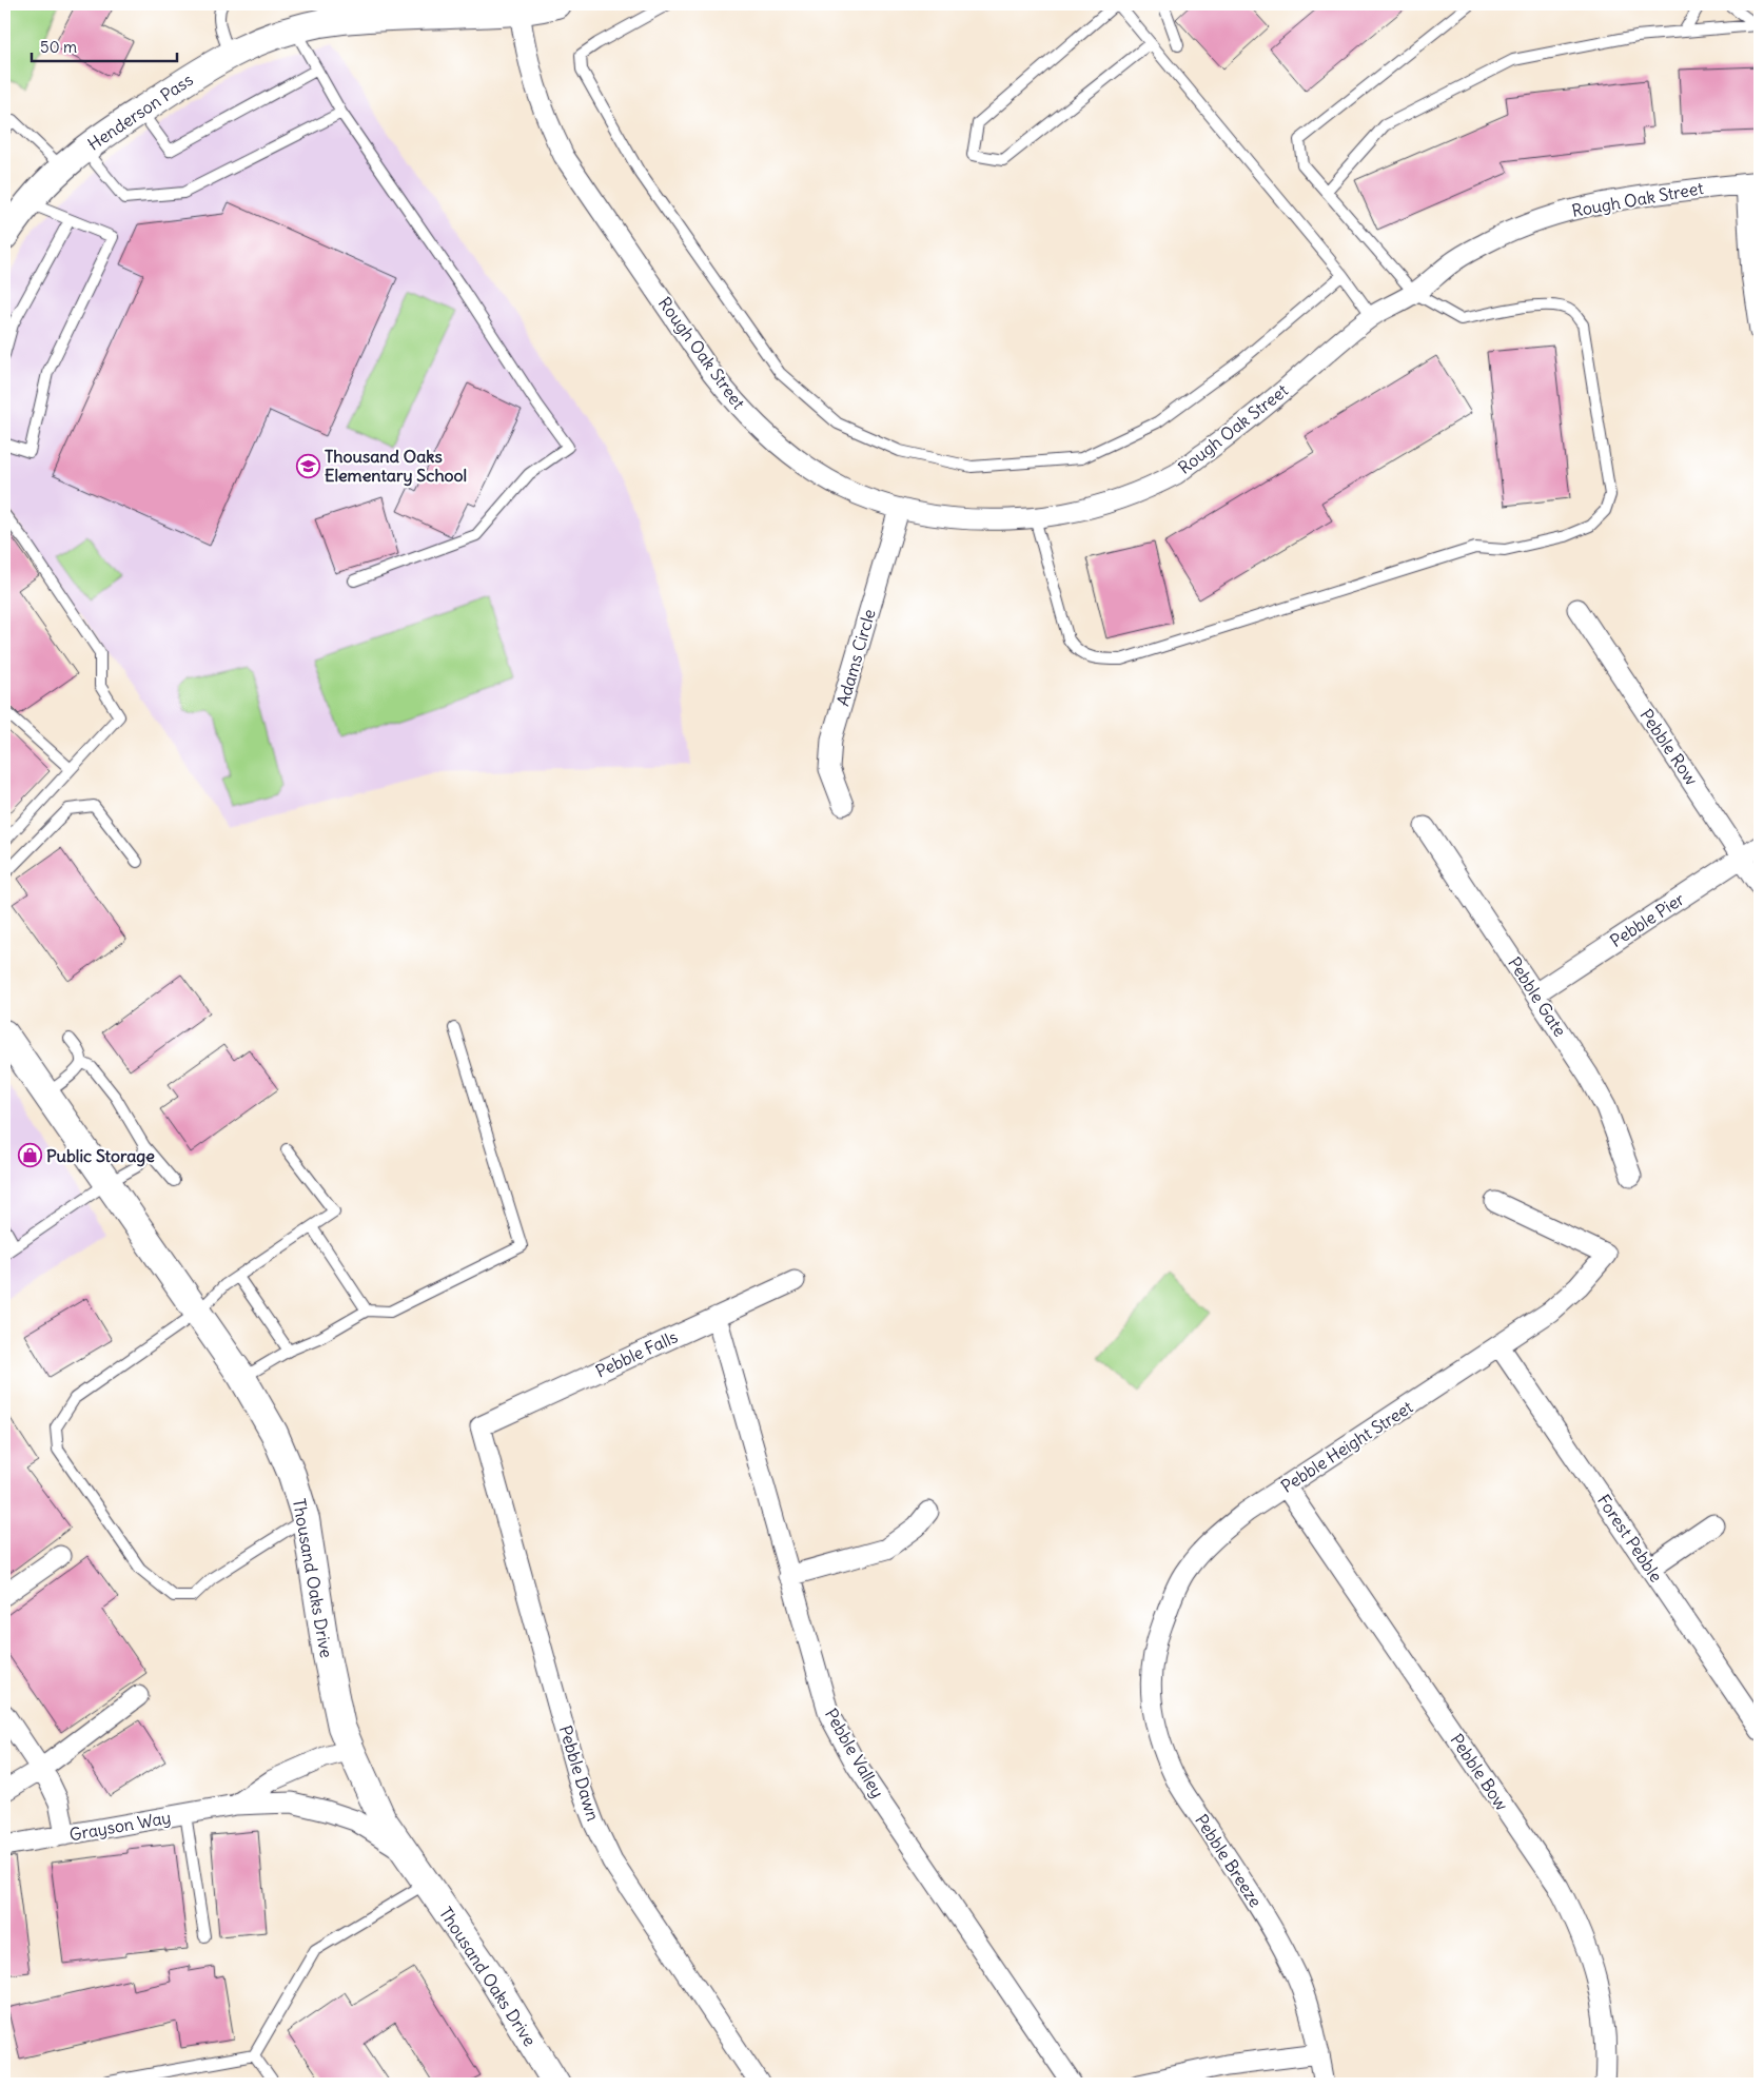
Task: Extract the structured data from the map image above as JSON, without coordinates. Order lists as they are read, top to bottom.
{
  "streets": {
    "main road": ["Henderson Pass", "Thousand Oaks Drive"],
    "street": [
      "Rough Oak Street",
      "Adams Circle",
      "Pebble Row",
      "Pebble Pier",
      "Pebble Gate",
      "Pebble Falls",
      "Pebble Height Street",
      "Forest Pebble",
      "Pebble Valley",
      "Pebble Bow",
      "Pebble Dawn",
      "Grayson Way",
      "Pebble Breeze"
    ]
  },
  "crossings": [
    ["Henderson Pass", "Rough Oak Street"],
    ["Rough Oak Street", "Adams Circle"],
    ["Pebble Row", "Pebble Pier"],
    ["Pebble Pier", "Pebble Gate"],
    ["Pebble Falls", "Pebble Valley"],
    ["Pebble Falls", "Pebble Dawn"],
    ["Pebble Height Street", "Forest Pebble"],
    ["Pebble Height Street", "Pebble Bow"],
    ["Pebble Height Street", "Pebble Breeze"],
    ["Thousand Oaks Drive", "Grayson Way"]
  ],
  "places": {
    "school or university": ["Thousand Oaks Elementary School"],
    "shop": ["Public Storage"]
  },
  "scale_bar": "50 m"
}
